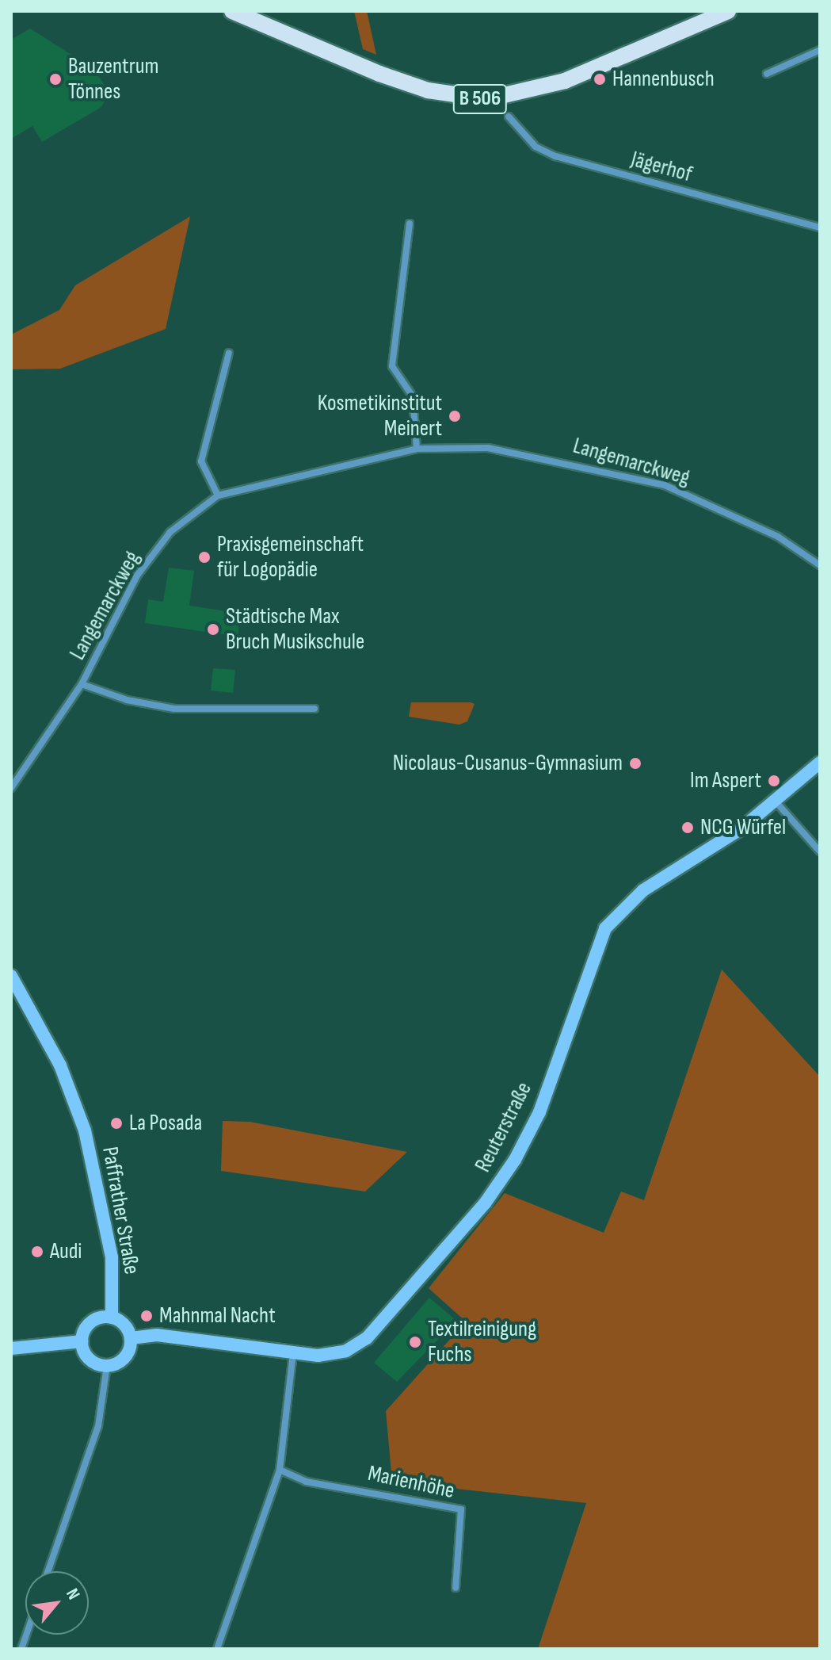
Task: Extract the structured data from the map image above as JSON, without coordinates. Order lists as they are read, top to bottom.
{
  "streets": {
    "main road": ["B 506"],
    "street": [
      "Jägerhof",
      "Langemarckweg",
      "Reuterstraße",
      "Paffrather Straße",
      "Marienhöhe"
    ]
  },
  "crossings": [
    ["Reuterstraße", "Paffrather Straße"]
  ],
  "places": [
    "Bauzentrum Tönnes",
    "Hannenbusch",
    "Kosmetikinstitut Meinert",
    "Praxisgemeinschaft für Logopädie",
    "Städtische Max Bruch Musikschule",
    "Nicolaus-Cusanus-Gymnasium",
    "Im Aspert",
    "NCG Würfel",
    "La Posada",
    "Audi",
    "Mahnmal Nacht",
    "Textilreinigung Fuchs"
  ],
  "north": "top right"
}
